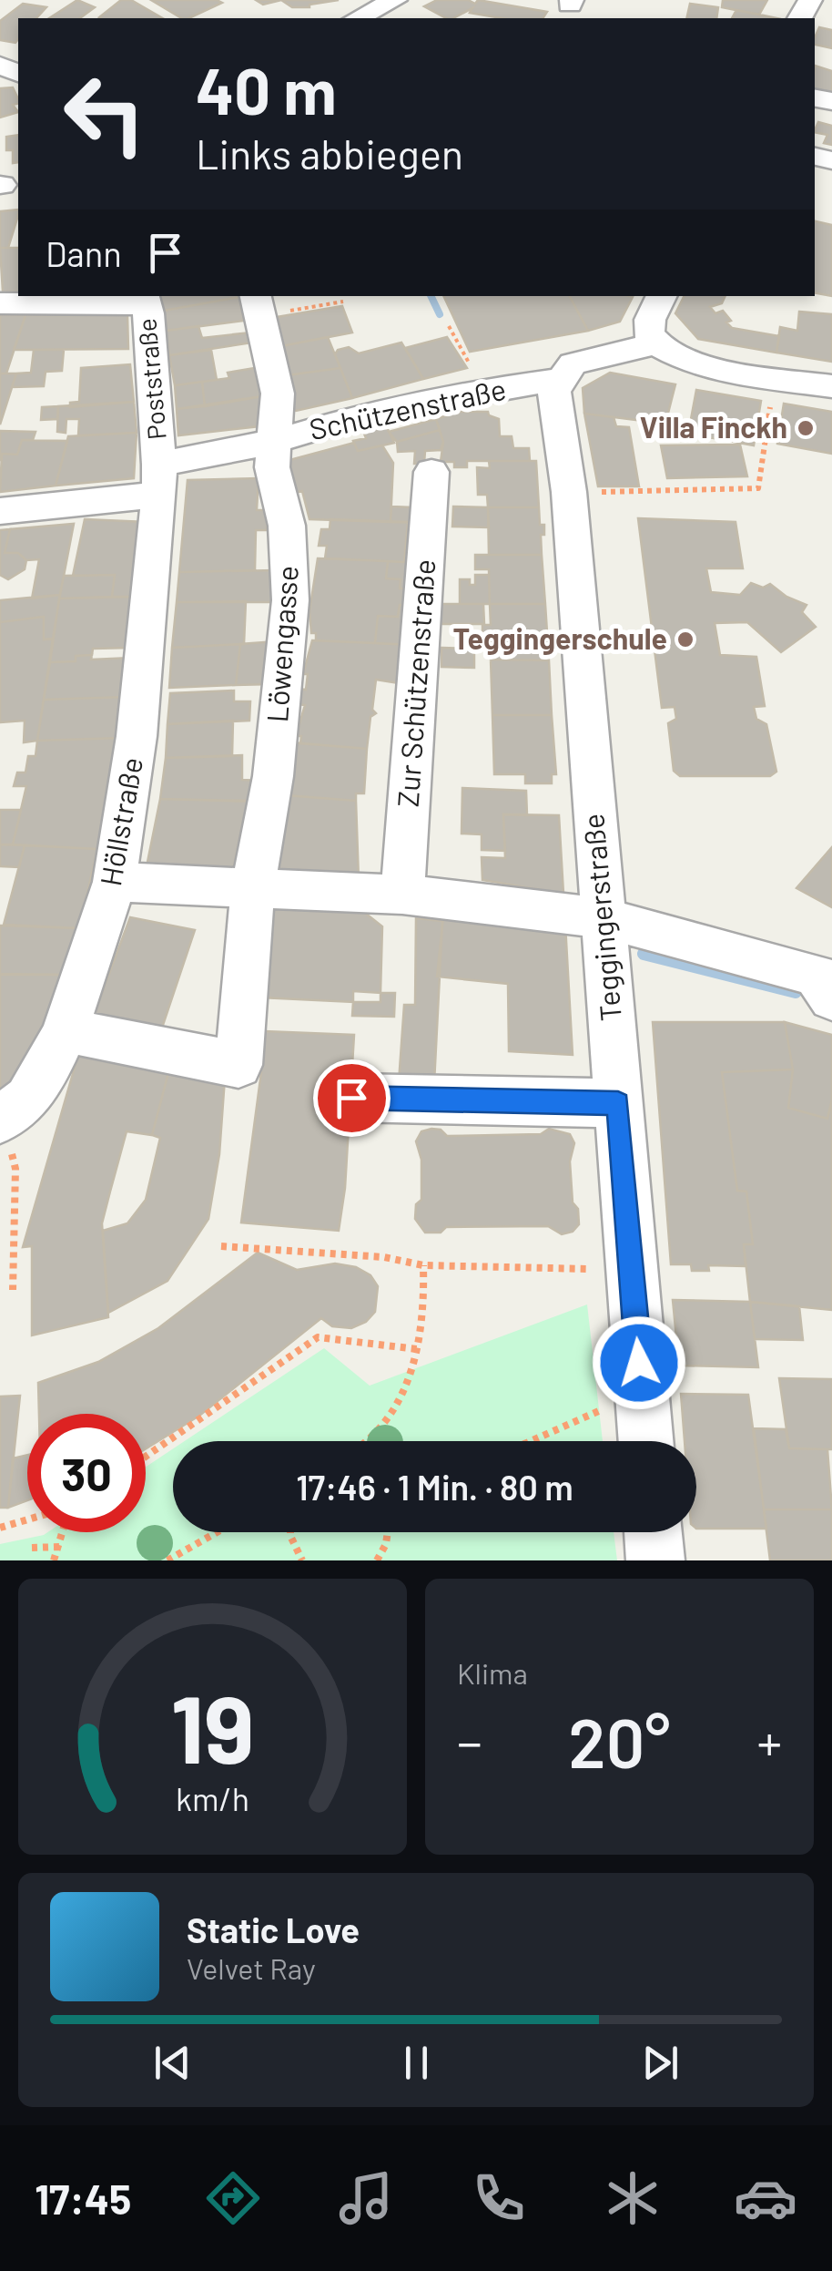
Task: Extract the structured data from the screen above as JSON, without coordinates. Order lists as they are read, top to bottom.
{
  "streets": {
    "street": [
      "Poststraße",
      "Schützenstraße",
      "Löwengasse",
      "Zur Schützenstraße",
      "Höllstraße",
      "Teggingerstraße"
    ]
  },
  "crossings": [
    ["Poststraße", "Schützenstraße"],
    ["Poststraße", "Höllstraße"],
    ["Schützenstraße", "Löwengasse"],
    ["Schützenstraße", "Höllstraße"],
    ["Schützenstraße", "Teggingerstraße"],
    ["Löwengasse", "Höllstraße"]
  ],
  "places": ["Villa Finckh", "Teggingerschule"],
  "page": {
    "turn": ["40 m", "Links abbiegen"],
    "then": "Dann",
    "limit": "30",
    "trip": "17:46 · 1 Min. · 80 m",
    "tile": "Klima",
    "heat": ["−", "20°", "+"],
    "song": ["Static Love", "Velvet Ray"],
    "tabs": "17:45",
    "gauge": ["19", "km/h"]
  }
}
